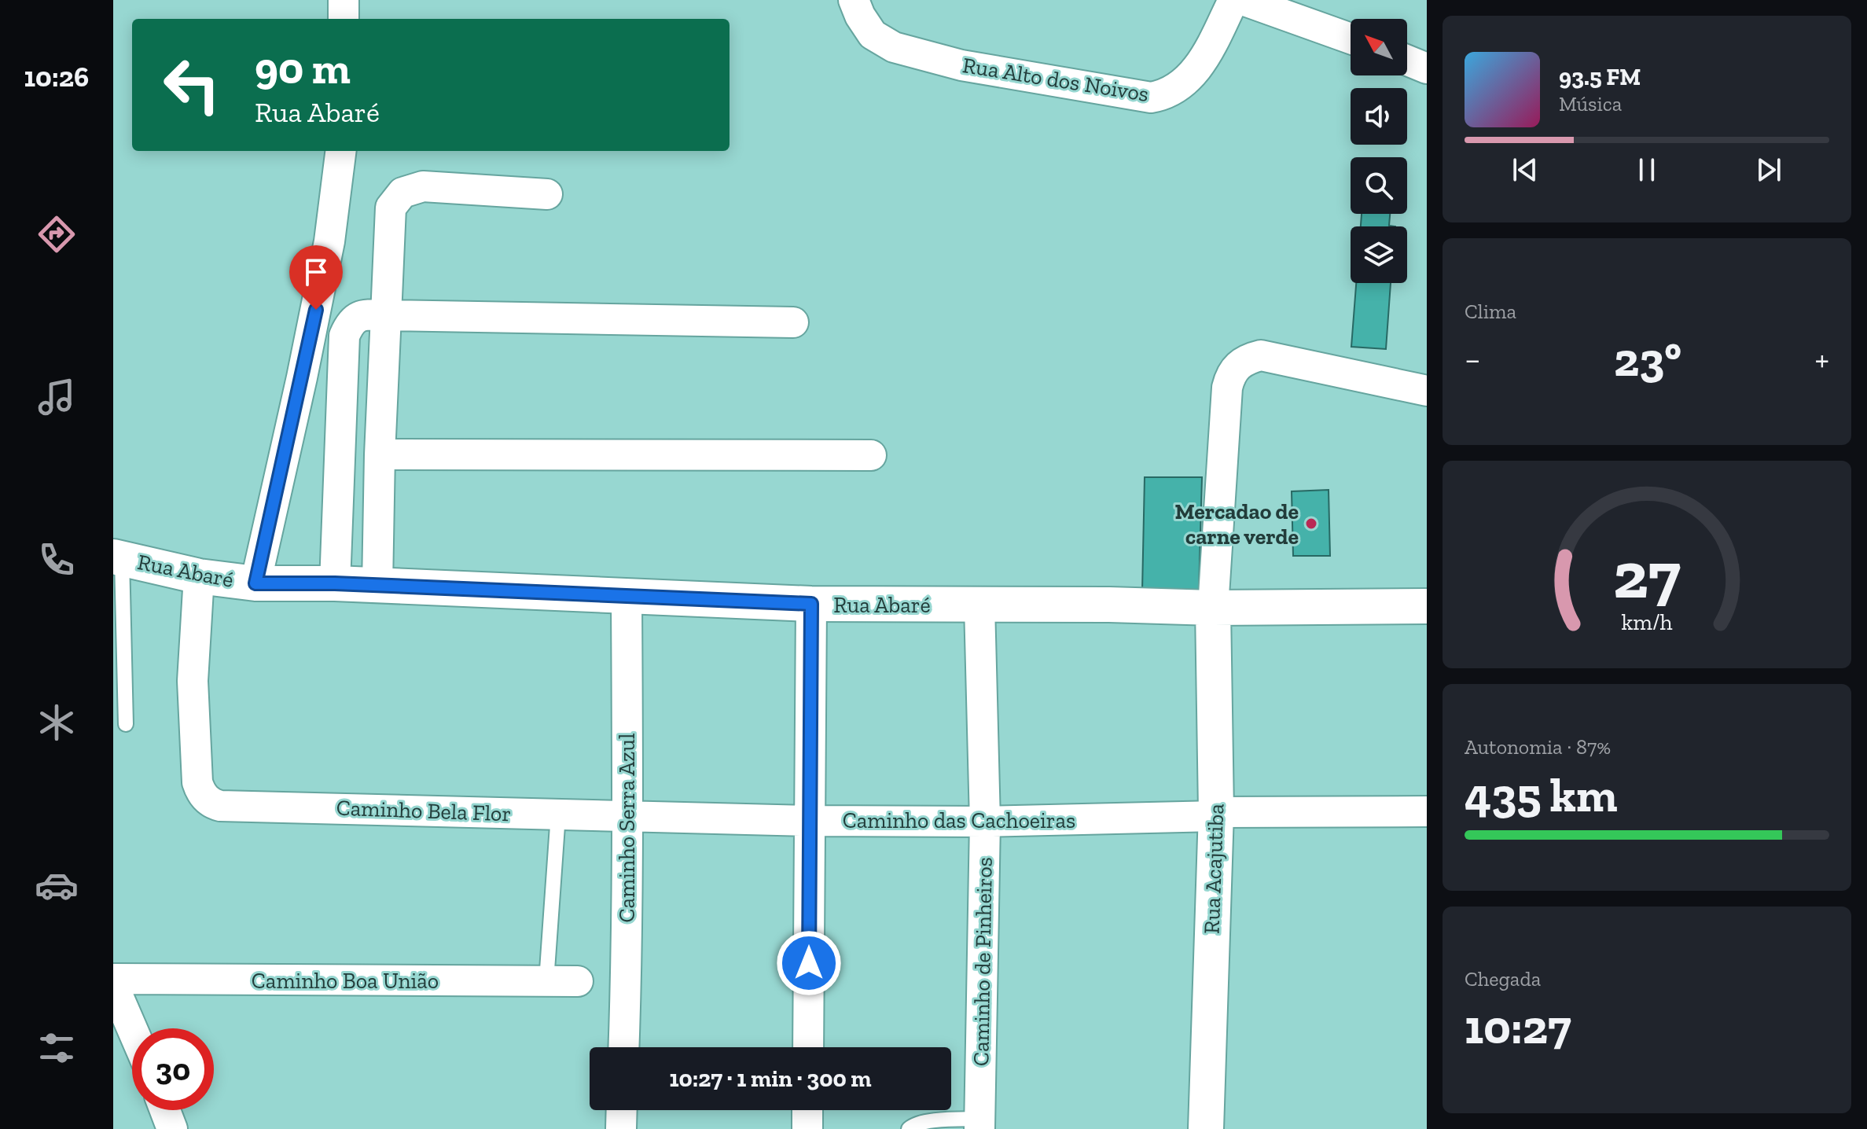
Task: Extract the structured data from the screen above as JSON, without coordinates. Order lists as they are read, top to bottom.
{
  "streets": {
    "street": [
      "Rua Alto dos Noivos",
      "Rua Abaré",
      "Caminho Bela Flor",
      "Caminho das Cachoeiras",
      "Caminho Serra Azul",
      "Rua Acajutiba",
      "Caminho de Pinheiros",
      "Caminho Boa União"
    ]
  },
  "crossings": [
    ["Rua Abaré", "Caminho Bela Flor"],
    ["Rua Abaré", "Caminho Serra Azul"],
    ["Rua Abaré", "Rua Acajutiba"],
    ["Rua Abaré", "Caminho de Pinheiros"],
    ["Caminho Bela Flor", "Caminho das Cachoeiras"],
    ["Caminho Bela Flor", "Caminho Serra Azul"],
    ["Caminho das Cachoeiras", "Caminho Serra Azul"],
    ["Caminho das Cachoeiras", "Rua Acajutiba"],
    ["Caminho das Cachoeiras", "Caminho de Pinheiros"]
  ],
  "places": ["Mercadao de carne verde"],
  "north": "top left",
  "page": {
    "tabs": "10:26",
    "turn": ["90 m", "Rua Abaré"],
    "song": ["93.5 FM", "Música"],
    "tile": [
      "Clima",
      ["Autonomia · 87%", "435 km"],
      ["Chegada", "10:27"]
    ],
    "heat": ["−", "23°", "+"],
    "limit": "30",
    "trip": "10:27 · 1 min · 300 m",
    "gauge": ["27", "km/h"]
  }
}
